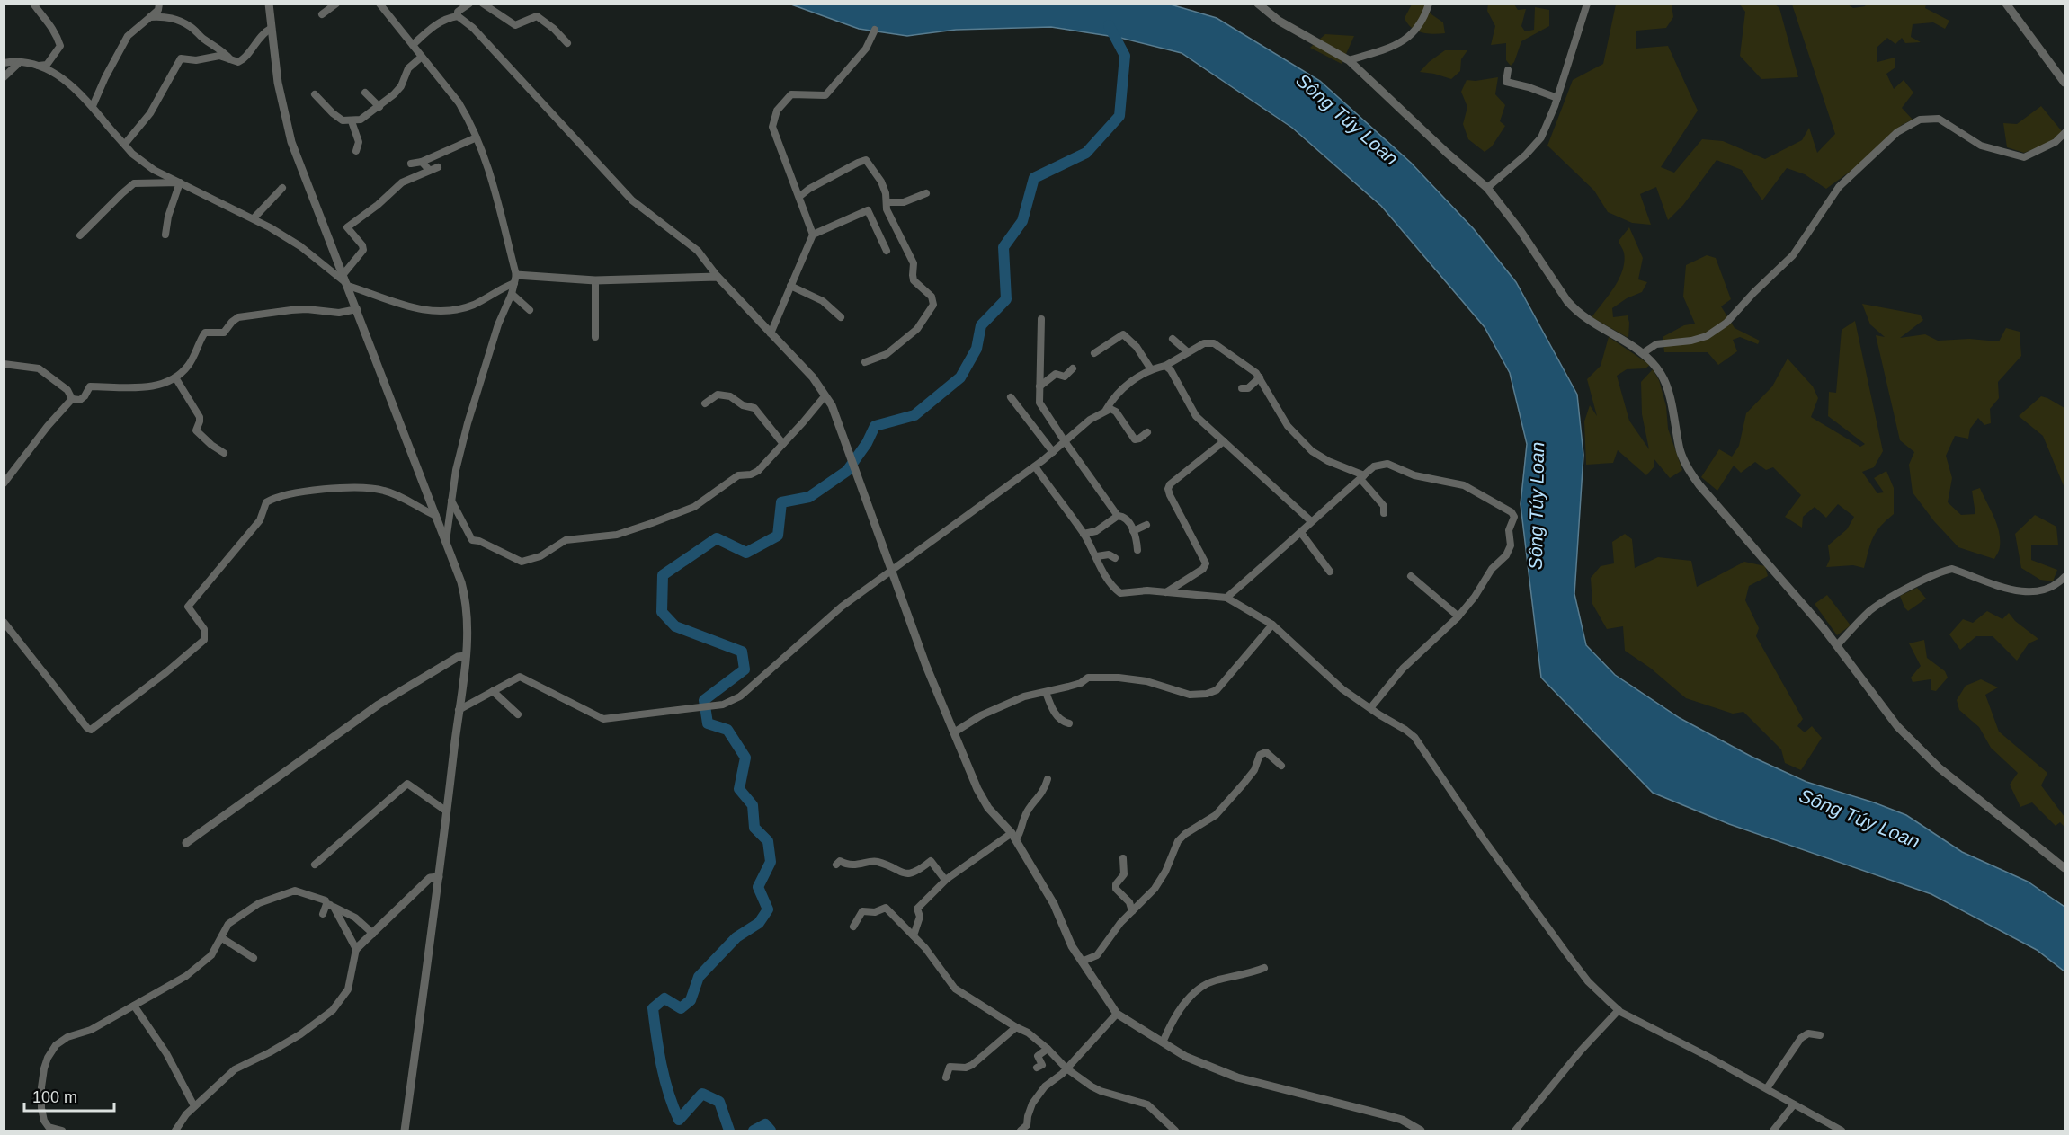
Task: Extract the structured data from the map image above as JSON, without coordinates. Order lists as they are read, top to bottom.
{
  "water": ["Sông Túy Loan"],
  "scale_bar": "100 m"
}
